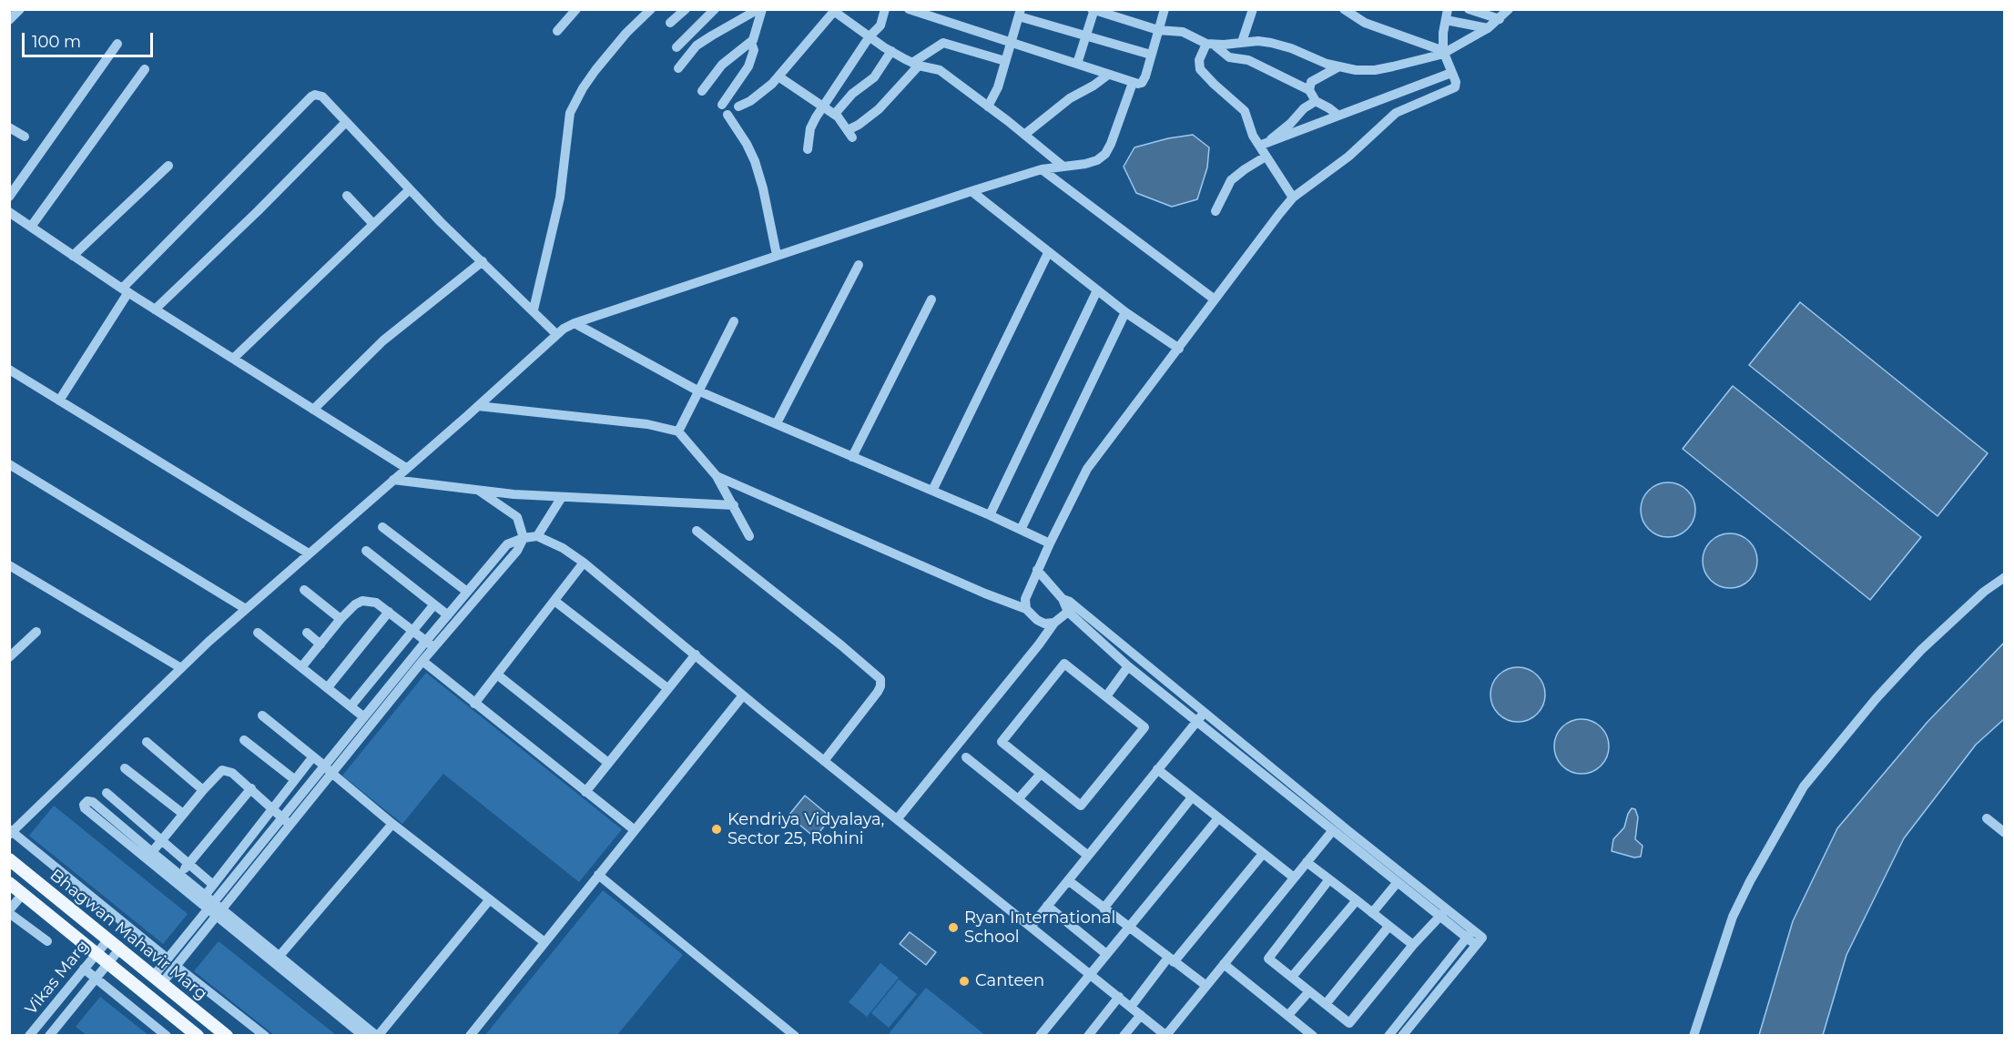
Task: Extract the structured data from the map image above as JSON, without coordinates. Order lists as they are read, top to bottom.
{
  "streets": {
    "main road": ["Bhagwan Mahavir Marg"],
    "street": ["Vikas Marg"]
  },
  "crossings": [
    ["Bhagwan Mahavir Marg", "Vikas Marg"]
  ],
  "places": ["Kendriya Vidyalaya, Sector 25, Rohini", "Ryan International School", "Canteen"],
  "scale_bar": "100 m"
}
